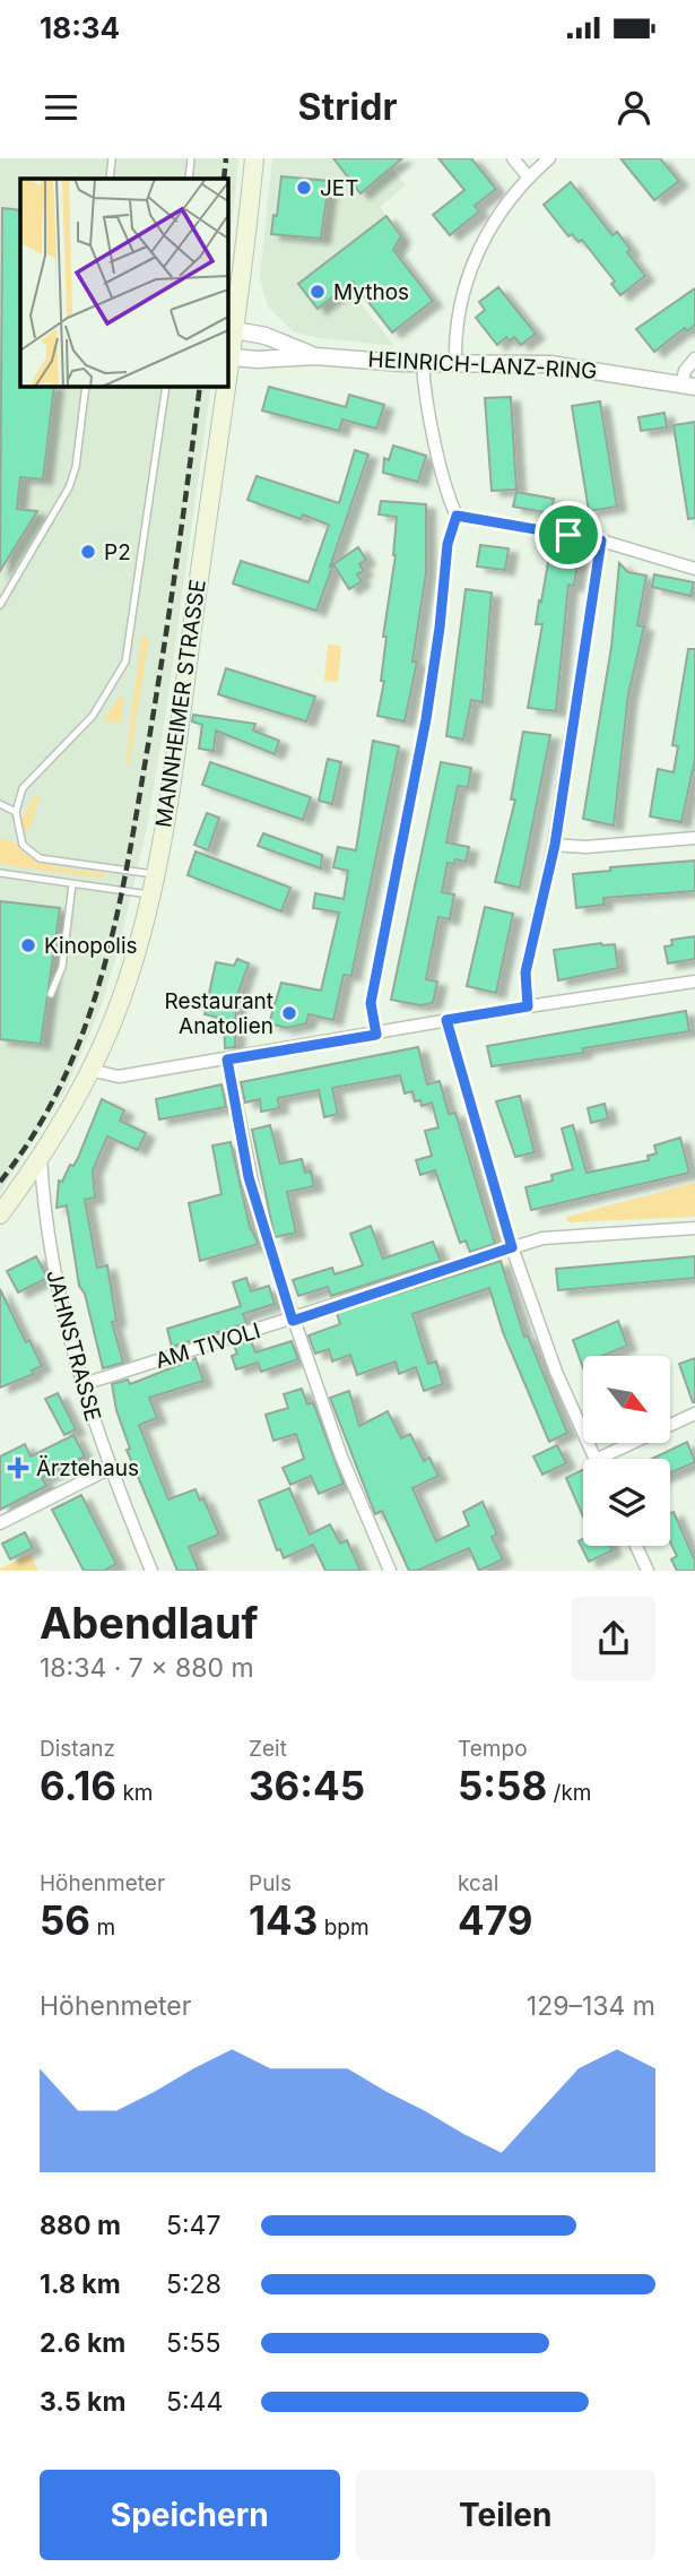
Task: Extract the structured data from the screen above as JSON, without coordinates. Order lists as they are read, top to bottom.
{
  "streets": {
    "main road": ["MANNHEIMER STRASSE"],
    "street": ["HEINRICH-LANZ-RING", "JAHNSTRASSE", "AM TIVOLI"]
  },
  "crossings": [
    ["HEINRICH-LANZ-RING", "MANNHEIMER STRASSE"],
    ["MANNHEIMER STRASSE", "JAHNSTRASSE"],
    ["JAHNSTRASSE", "AM TIVOLI"]
  ],
  "places": {
    "other": [
      "JET",
      "Mythos",
      "P2",
      "Kinopolis",
      "Restaurant Anatolien"
    ],
    "health": ["Ärztehaus"]
  },
  "north": "bottom right",
  "page": {
    "status": "18:34",
    "header": "Stridr",
    "heading": ["Abendlauf", "18:34 · 7 × 880 m"],
    "stats": [
      ["Distanz", "6.16 km"],
      ["Zeit", "36:45"],
      ["Tempo", "5:58 /km"],
      ["Höhenmeter", "56 m"],
      ["Puls", "143 bpm"],
      ["kcal", "479"]
    ],
    "chart": ["Höhenmeter", "129–134 m"],
    "list": [
      {
        "name": "880 m",
        "note": "5:47"
      },
      {
        "name": "1.8 km",
        "note": "5:28"
      },
      {
        "name": "2.6 km",
        "note": "5:55"
      },
      {
        "name": "3.5 km",
        "note": "5:44"
      }
    ],
    "buttons": ["Speichern", "Teilen"]
  }
}
